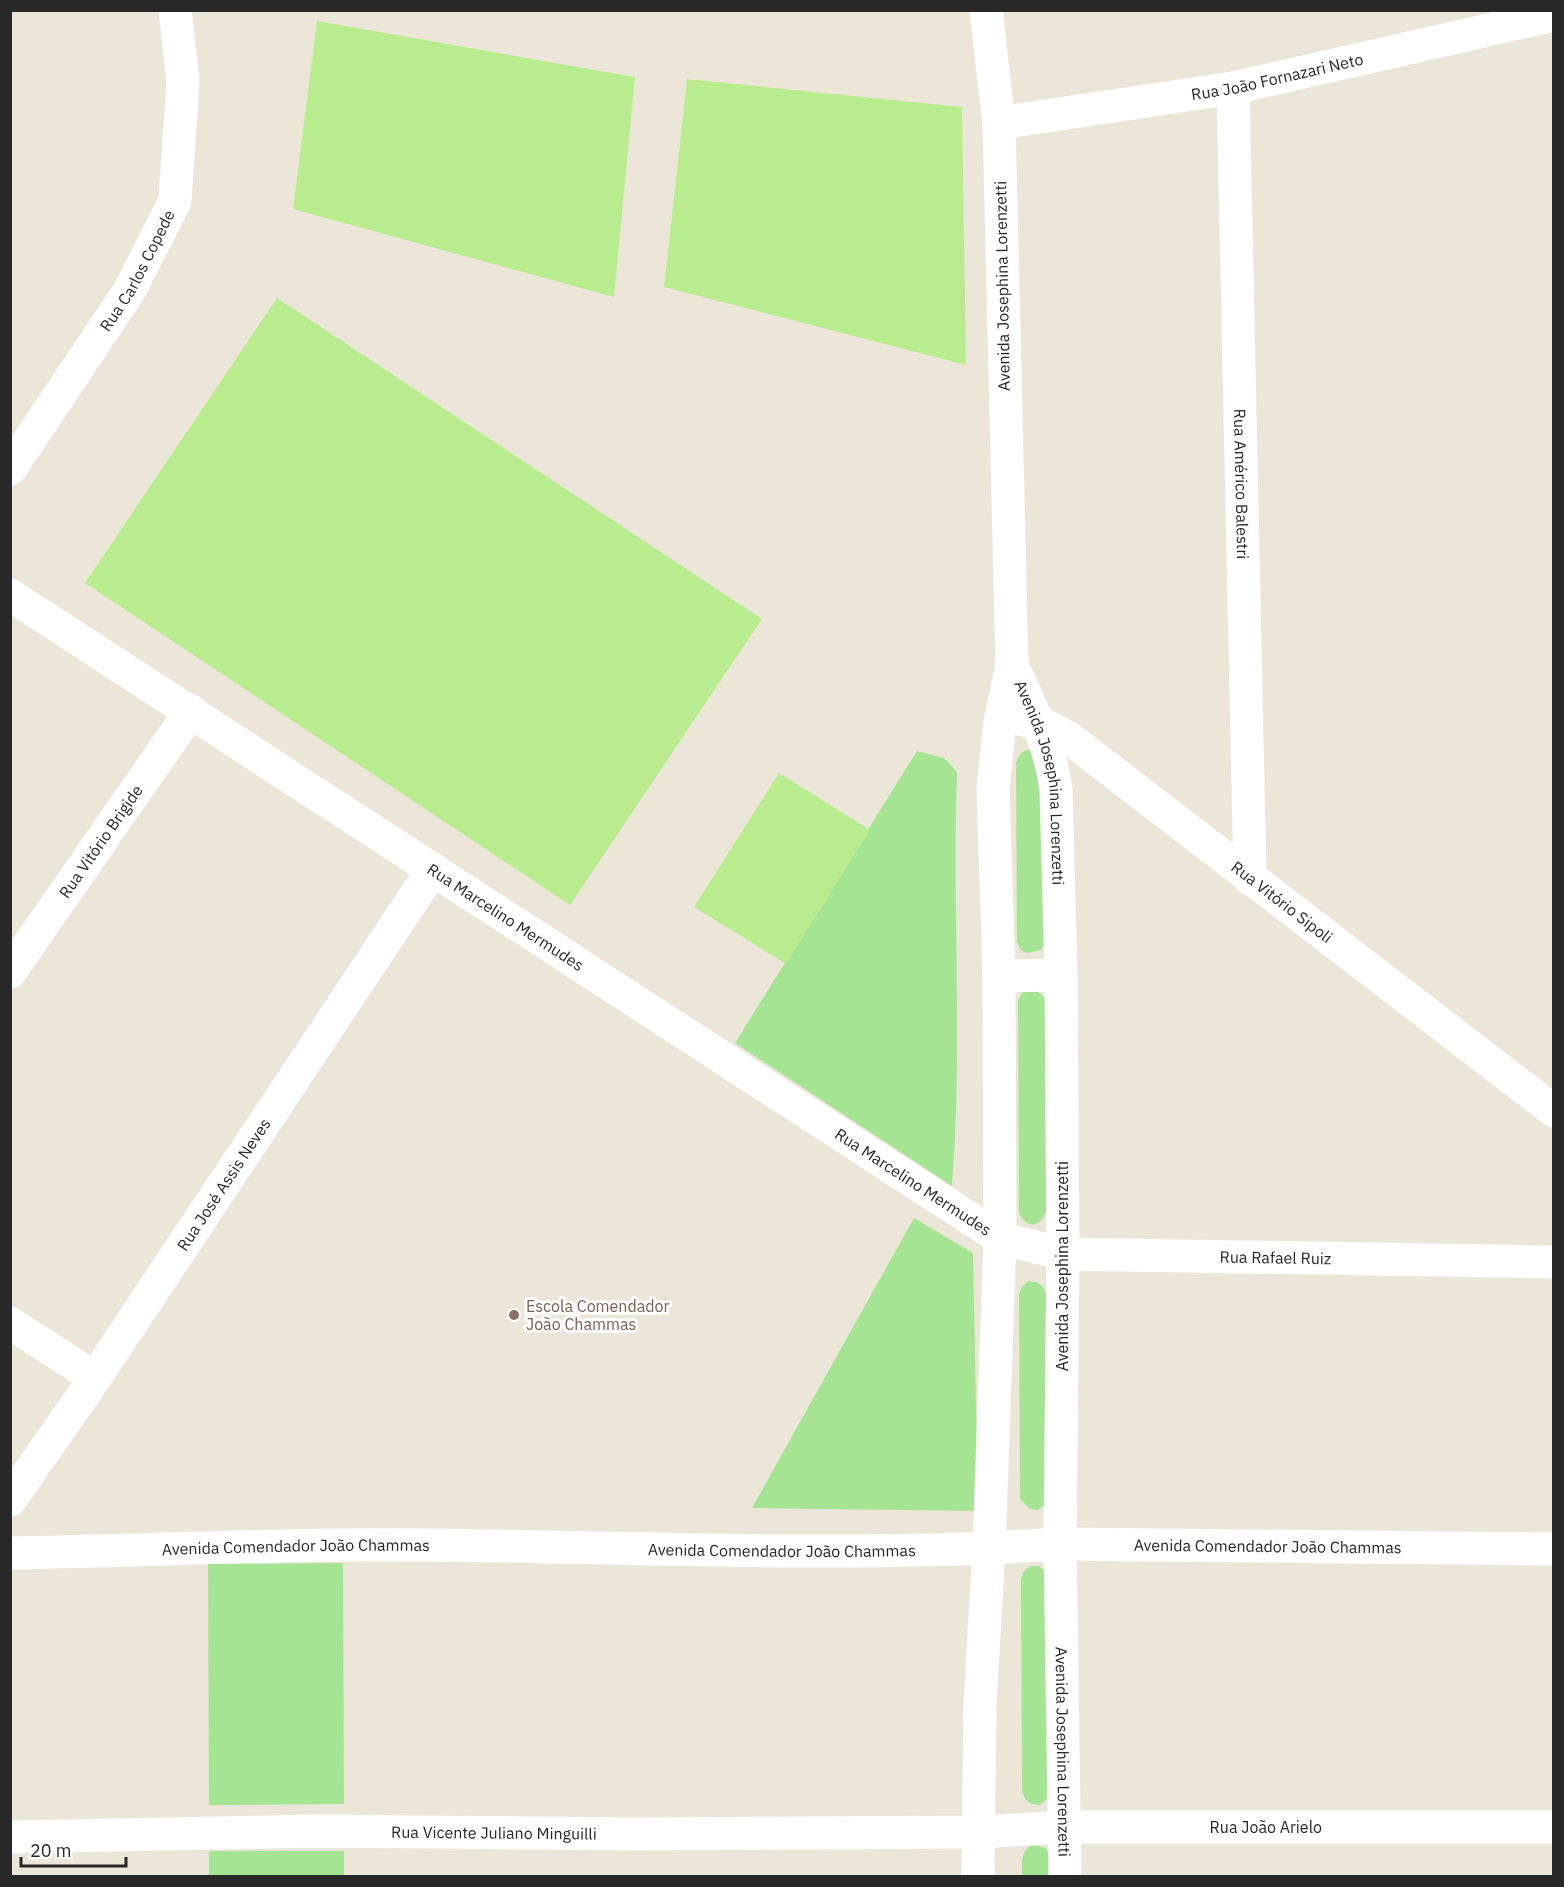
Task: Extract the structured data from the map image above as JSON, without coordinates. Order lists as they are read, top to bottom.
{
  "streets": {
    "street": [
      "Rua João Fornazari Neto",
      "Rua Carlos Copede",
      "Avenida Josephina Lorenzetti",
      "Rua Américo Balestri",
      "Rua Vitório Brigide",
      "Rua Vitório Sipoli",
      "Rua Marcelino Mermudes",
      "Rua José Assis Neves",
      "Rua Rafael Ruiz",
      "Avenida Comendador João Chammas",
      "Rua João Arielo",
      "Rua Vicente Juliano Minguilli"
    ]
  },
  "crossings": [
    ["Rua João Fornazari Neto", "Avenida Josephina Lorenzetti"],
    ["Rua João Fornazari Neto", "Rua Américo Balestri"],
    ["Avenida Josephina Lorenzetti", "Rua Vitório Sipoli"],
    ["Avenida Josephina Lorenzetti", "Rua Marcelino Mermudes"],
    ["Avenida Josephina Lorenzetti", "Rua Rafael Ruiz"],
    ["Avenida Josephina Lorenzetti", "Avenida Comendador João Chammas"],
    ["Avenida Josephina Lorenzetti", "Rua João Arielo"],
    ["Avenida Josephina Lorenzetti", "Rua Vicente Juliano Minguilli"],
    ["Rua Américo Balestri", "Rua Vitório Sipoli"],
    ["Rua Vitório Brigide", "Rua Marcelino Mermudes"],
    ["Rua Marcelino Mermudes", "Rua José Assis Neves"],
    ["Rua Marcelino Mermudes", "Rua Rafael Ruiz"],
    ["Rua João Arielo", "Rua Vicente Juliano Minguilli"]
  ],
  "places": ["Escola Comendador João Chammas"],
  "scale_bar": "20 m"
}
